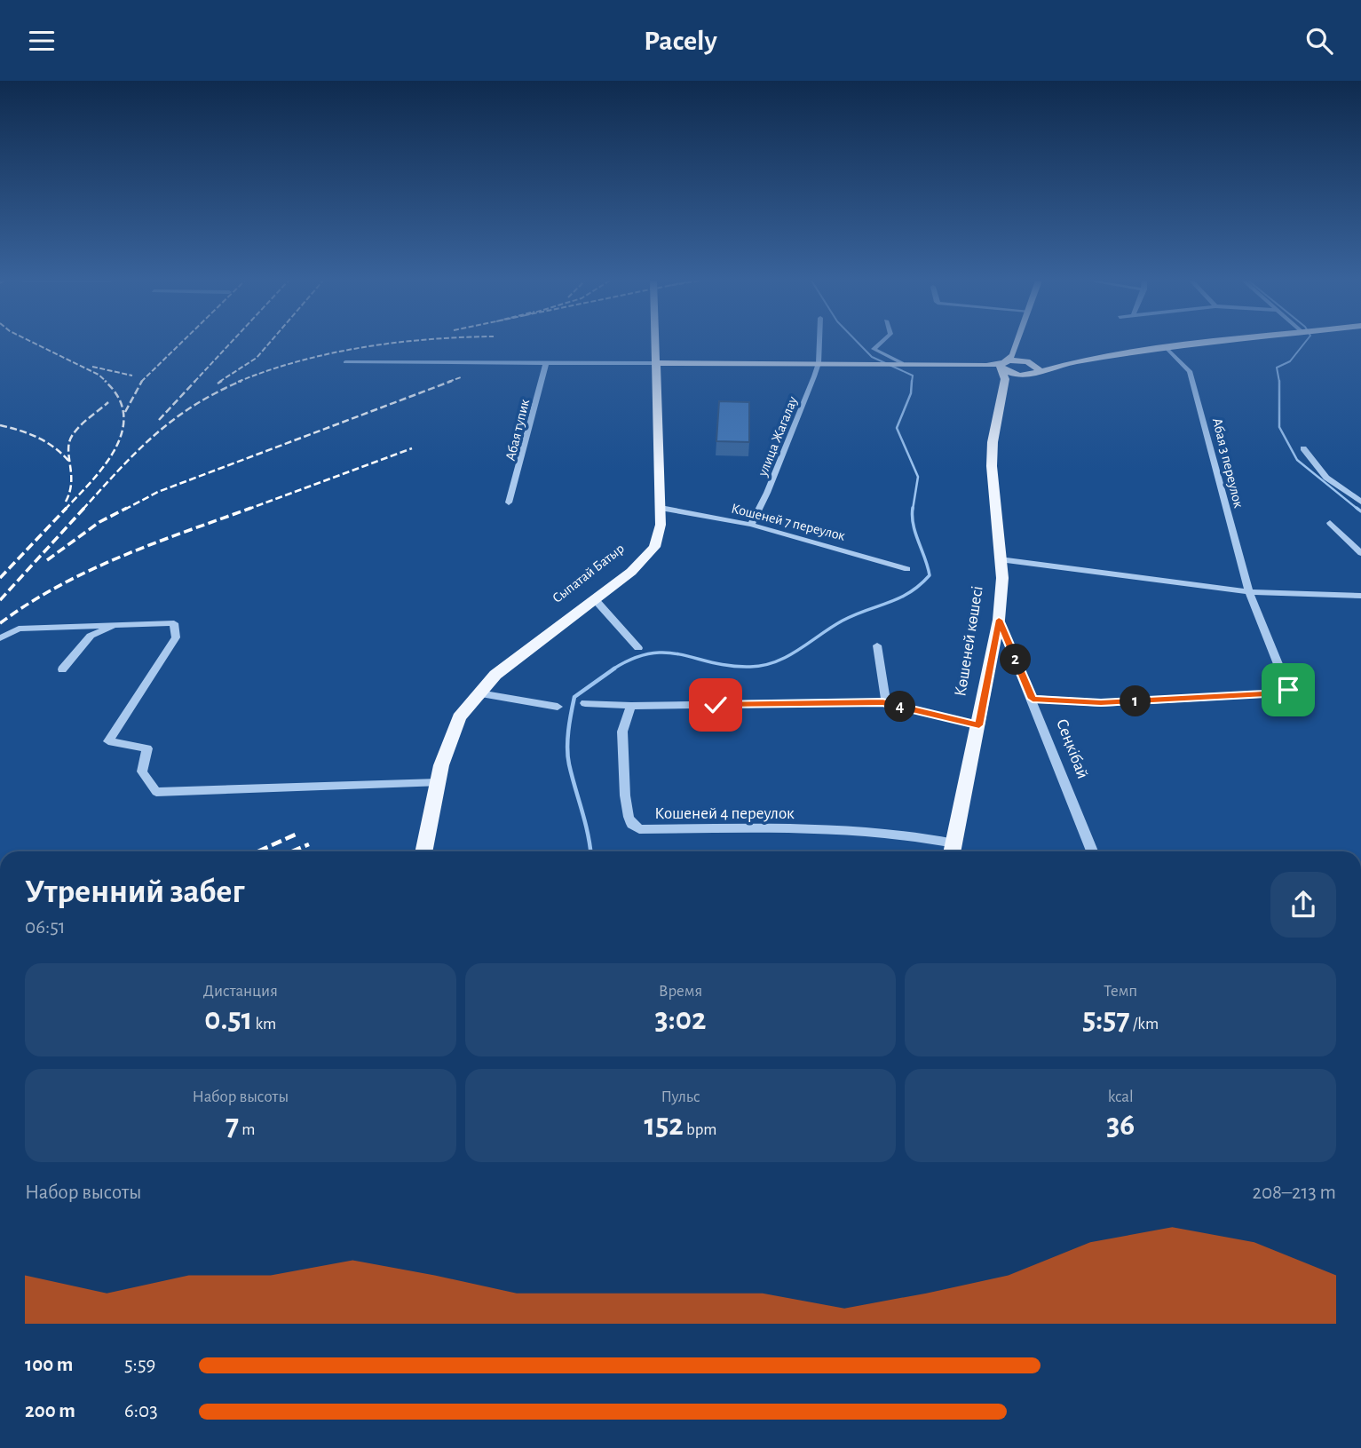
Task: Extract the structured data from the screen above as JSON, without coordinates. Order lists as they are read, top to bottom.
{
  "streets": {
    "main road": ["Сыпатай Батыр", "Көшеней көшесі"],
    "street": [
      "Абая тупик",
      "улица Жагалау",
      "Абая 3 переулок",
      "Кошеней 7 переулок",
      "Сеңкібай",
      "Кошеней 4 переулок"
    ]
  },
  "crossings": [
    ["улица Жагалау", "Кошеней 7 переулок"],
    ["Абая 3 переулок", "Сеңкібай"],
    ["Кошеней 7 переулок", "Сыпатай Батыр"],
    ["Көшеней көшесі", "Сеңкібай"],
    ["Көшеней көшесі", "Кошеней 4 переулок"]
  ],
  "page": {
    "header": "Pacely",
    "pins": ["2", "1", "4"],
    "heading": ["Утренний забег", "06:51"],
    "stats": [
      ["Дистанция", "0.51 km"],
      ["Время", "3:02"],
      ["Темп", "5:57 /km"],
      ["Набор высоты", "7 m"],
      ["Пульс", "152 bpm"],
      ["kcal", "36"]
    ],
    "chart": ["Набор высоты", "208–213 m"],
    "list": [
      {
        "name": "100 m",
        "note": "5:59"
      },
      {
        "name": "200 m",
        "note": "6:03"
      }
    ]
  }
}
